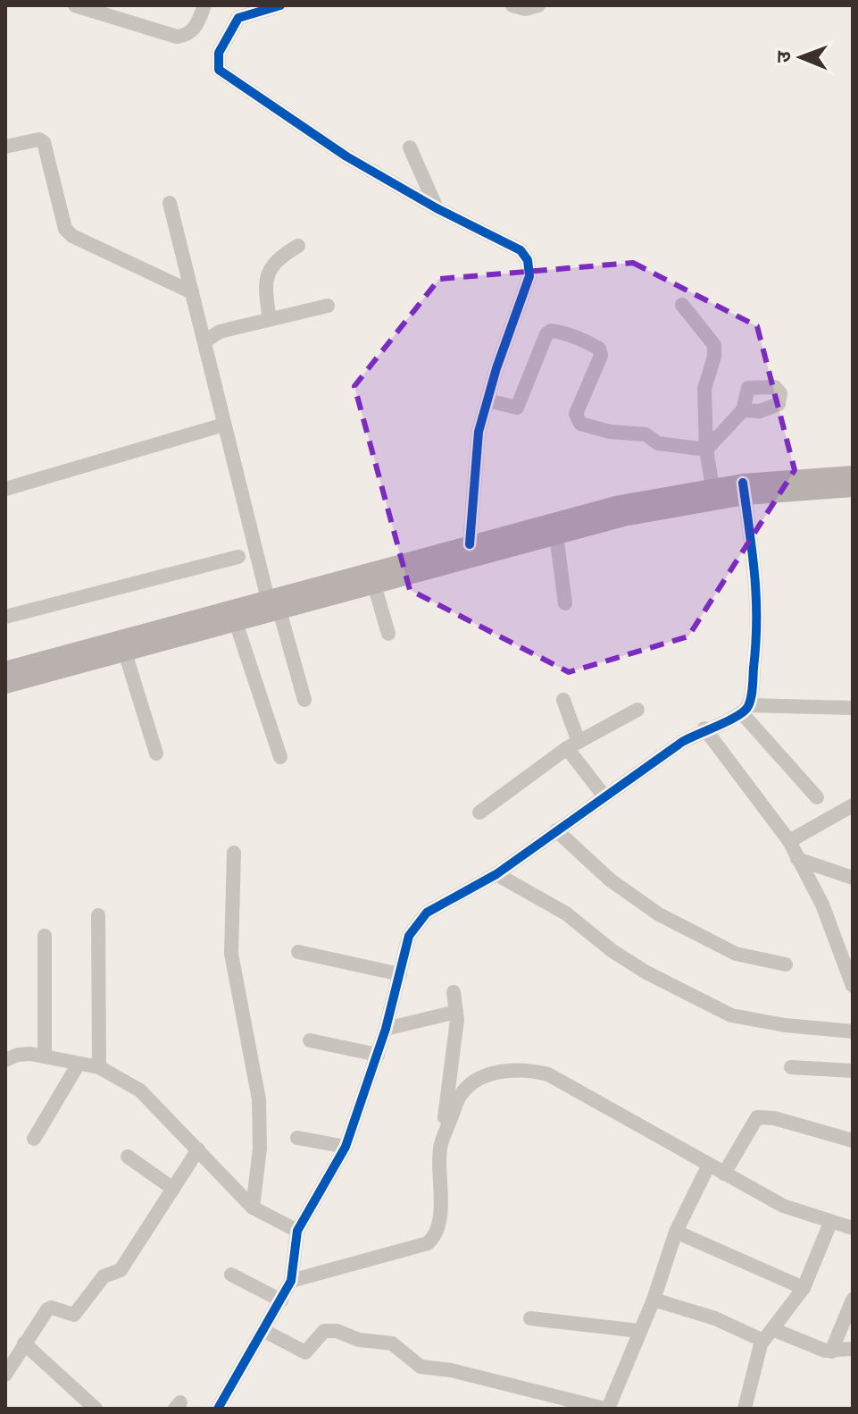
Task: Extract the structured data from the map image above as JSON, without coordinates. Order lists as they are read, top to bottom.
{
  "north": "left"
}
